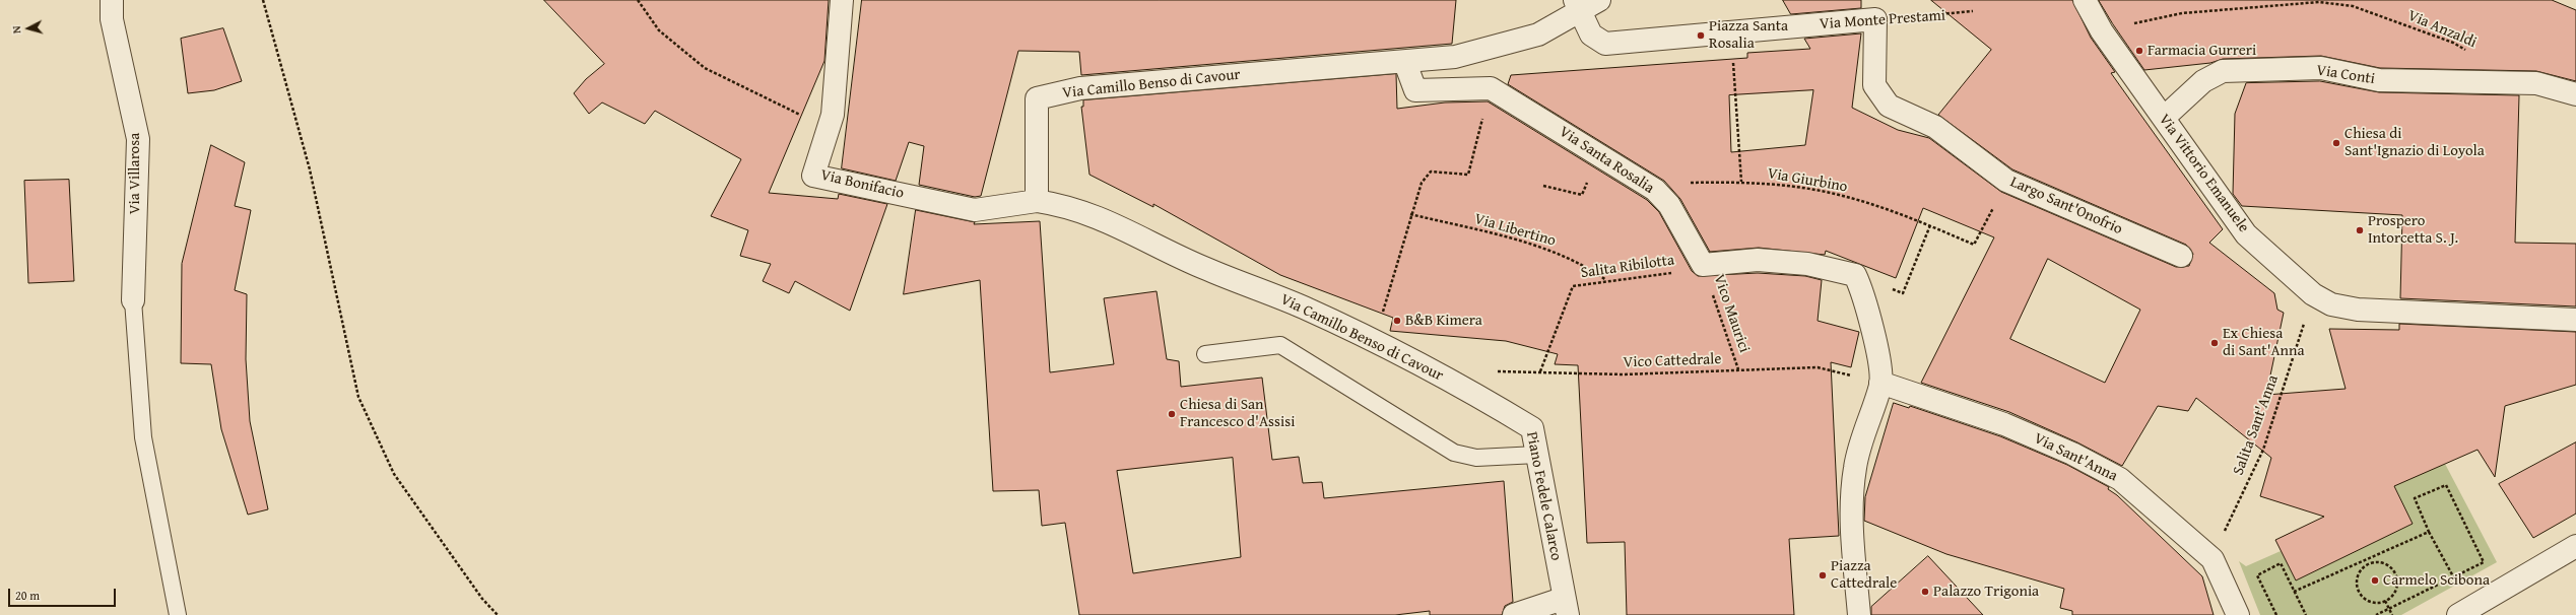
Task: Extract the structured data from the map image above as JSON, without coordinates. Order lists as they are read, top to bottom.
{
  "streets": {
    "street": [
      "Via Monte Prestami",
      "Via Conti",
      "Via Camillo Benso di Cavour",
      "Via Santa Rosalia",
      "Via Villarosa",
      "Via Vittorio Emanuele",
      "Via Bonifacio",
      "Largo Sant'Onofrio",
      "Via Sant'Anna",
      "Piano Fedele Calarco"
    ],
    "path": [
      "Via Anzaldi",
      "Via Giurbino",
      "Via Libertino",
      "Salita Ribilotta",
      "Vico Maurici",
      "Vico Cattedrale",
      "Salita Sant'Anna"
    ]
  },
  "crossings": [
    ["Via Monte Prestami", "Largo Sant'Onofrio"],
    ["Via Anzaldi", "Via Conti"],
    ["Via Anzaldi", "Via Vittorio Emanuele"],
    ["Via Conti", "Via Vittorio Emanuele"],
    ["Via Camillo Benso di Cavour", "Via Bonifacio"],
    ["Via Camillo Benso di Cavour", "Piano Fedele Calarco"],
    ["Via Santa Rosalia", "Via Giurbino"],
    ["Via Santa Rosalia", "Salita Ribilotta"],
    ["Via Santa Rosalia", "Vico Maurici"],
    ["Via Vittorio Emanuele", "Salita Sant'Anna"],
    ["Via Giurbino", "Largo Sant'Onofrio"],
    ["Via Libertino", "Salita Ribilotta"],
    ["Salita Ribilotta", "Vico Maurici"],
    ["Salita Ribilotta", "Vico Cattedrale"],
    ["Vico Maurici", "Vico Cattedrale"],
    ["Vico Cattedrale", "Via Sant'Anna"],
    ["Vico Cattedrale", "Piano Fedele Calarco"],
    ["Salita Sant'Anna", "Via Sant'Anna"]
  ],
  "places": [
    "Piazza Santa Rosalia",
    "Farmacia Gurreri",
    "Chiesa di Sant'Ignazio di Loyola",
    "Prospero Intorcetta S. J.",
    "B&B Kimera",
    "Ex Chiesa di Sant'Anna",
    "Chiesa di San Francesco d'Assisi",
    "Piazza Cattedrale",
    "Carmelo Scibona",
    "Palazzo Trigonia"
  ],
  "scale_bar": "20 m",
  "north": "left"
}
